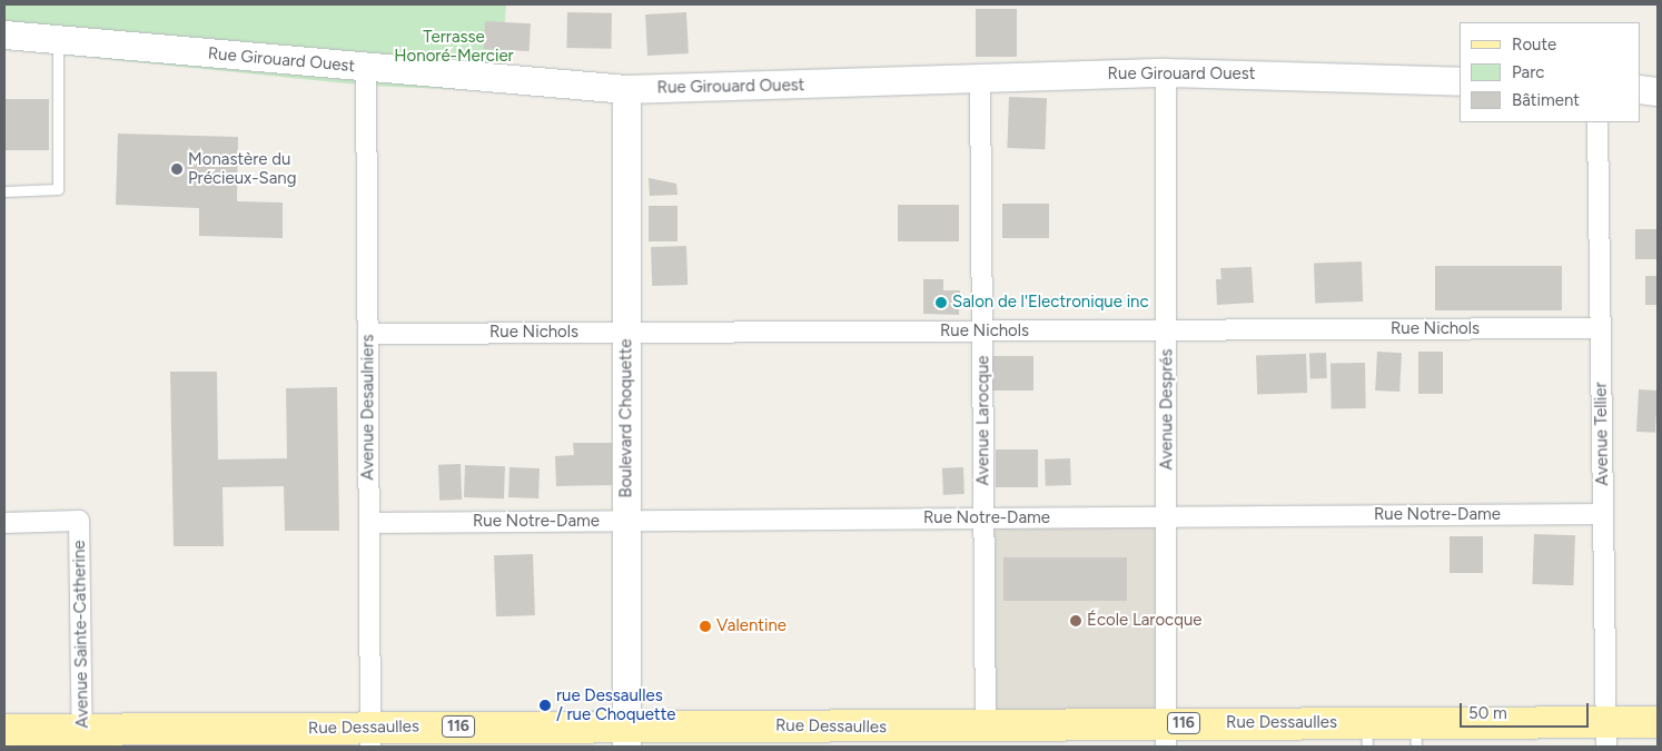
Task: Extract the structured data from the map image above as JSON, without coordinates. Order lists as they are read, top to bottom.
{
  "streets": {
    "main road": ["116", "Rue Dessaulles"],
    "street": [
      "Rue Girouard Ouest",
      "Rue Nichols",
      "Avenue Desaulniers",
      "Avenue Després",
      "Boulevard Choquette",
      "Avenue Larocque",
      "Avenue Tellier",
      "Rue Notre-Dame",
      "Avenue Sainte-Catherine"
    ]
  },
  "crossings": [
    ["Rue Girouard Ouest", "Avenue Desaulniers"],
    ["Rue Girouard Ouest", "Avenue Després"],
    ["Rue Girouard Ouest", "Boulevard Choquette"],
    ["Rue Girouard Ouest", "Avenue Larocque"],
    ["Rue Nichols", "Avenue Desaulniers"],
    ["Rue Nichols", "Avenue Després"],
    ["Rue Nichols", "Boulevard Choquette"],
    ["Rue Nichols", "Avenue Larocque"],
    ["Rue Nichols", "Avenue Tellier"],
    ["Avenue Desaulniers", "Rue Notre-Dame"],
    ["Avenue Desaulniers", "Rue Dessaulles"],
    ["Avenue Després", "Rue Notre-Dame"],
    ["Avenue Després", "Rue Dessaulles"],
    ["Boulevard Choquette", "Rue Notre-Dame"],
    ["Boulevard Choquette", "Rue Dessaulles"],
    ["Avenue Larocque", "Rue Notre-Dame"],
    ["Avenue Larocque", "Rue Dessaulles"],
    ["Avenue Tellier", "Rue Notre-Dame"],
    ["Avenue Tellier", "Rue Dessaulles"],
    ["Avenue Sainte-Catherine", "Rue Dessaulles"]
  ],
  "parks": ["Terrasse Honoré-Mercier"],
  "places": [
    "Monastère du Précieux-Sang",
    "Salon de l'Electronique inc",
    "École Larocque",
    "Valentine",
    "rue Dessaulles / rue Choquette"
  ],
  "legend": ["Route", "Parc", "Bâtiment"],
  "scale_bar": "50 m"
}
